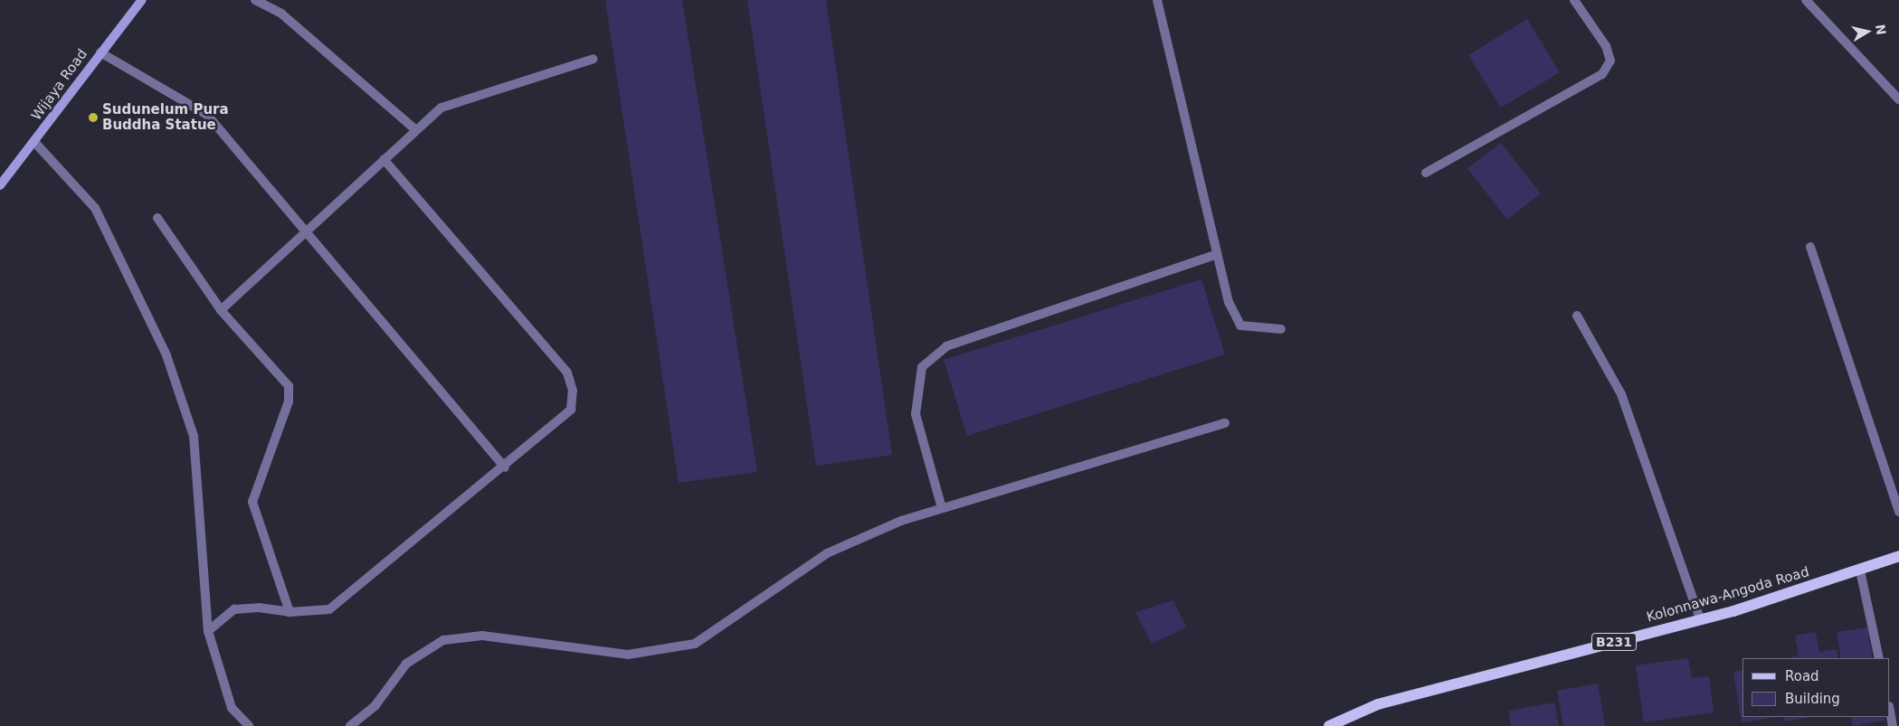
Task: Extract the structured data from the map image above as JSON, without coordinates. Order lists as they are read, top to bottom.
{
  "streets": {
    "main road": ["Kolonnawa-Angoda Road", "B231"],
    "street": ["Wijaya Road"]
  },
  "places": ["Sudunelum Pura Buddha Statue"],
  "legend": ["Road", "Building"],
  "north": "right"
}
